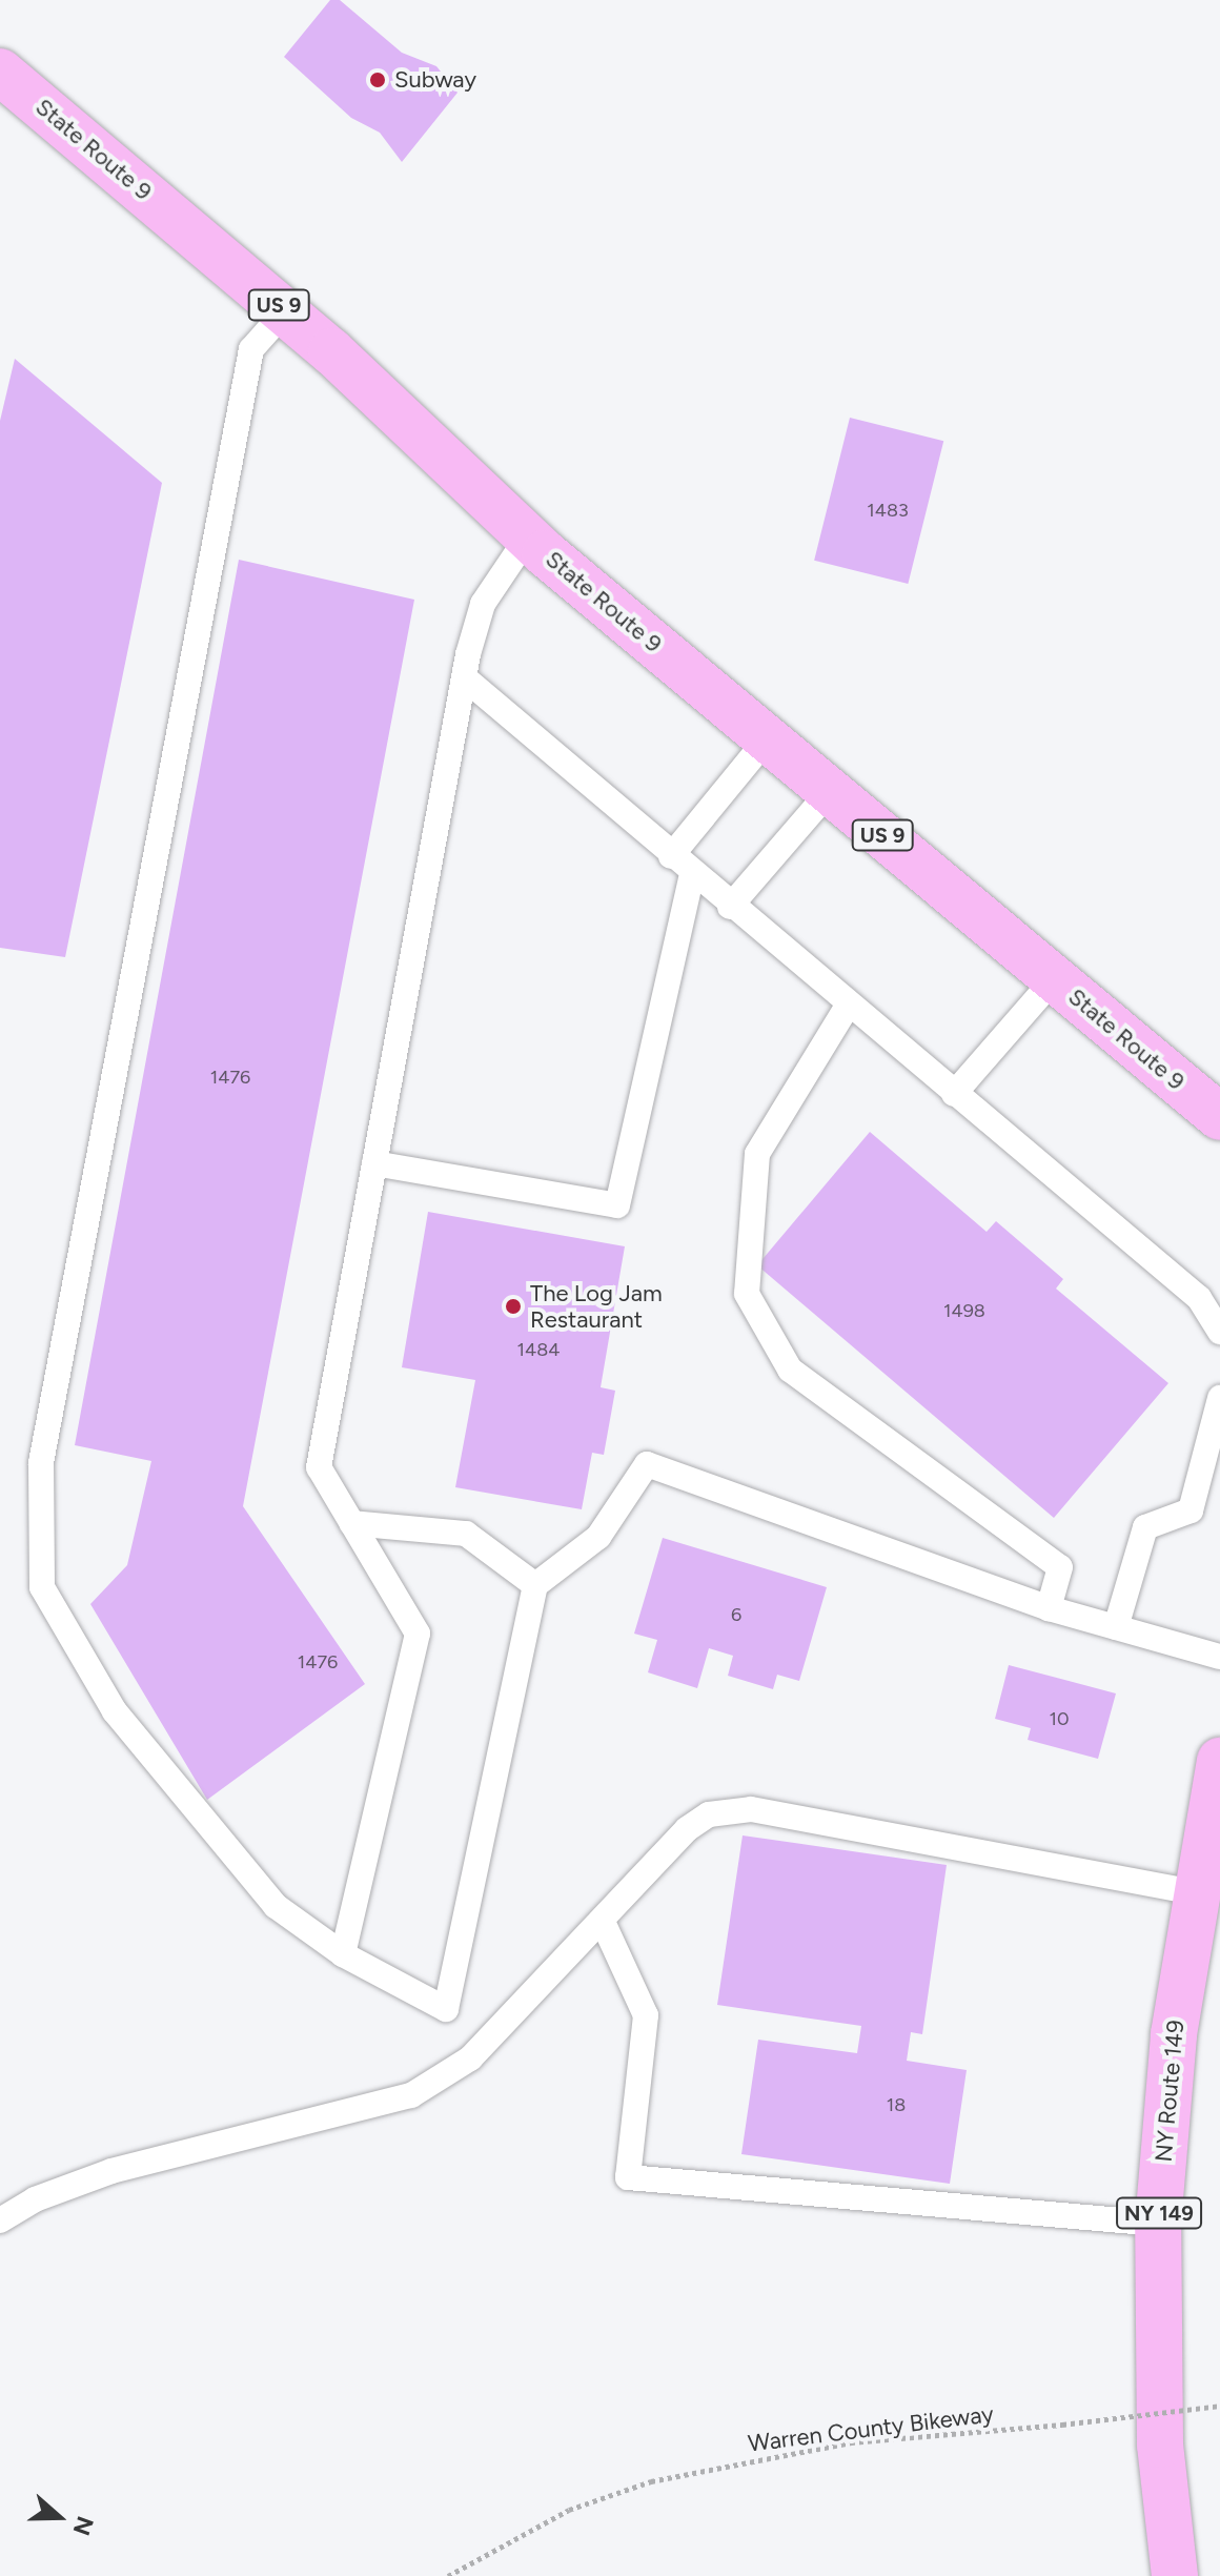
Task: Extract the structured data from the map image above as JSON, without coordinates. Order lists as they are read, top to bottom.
{
  "streets": {
    "highway": [
      "State Route 9",
      "US 9",
      "NY Route 149",
      "NY 149"
    ],
    "path": ["Warren County Bikeway"]
  },
  "places": ["Subway", "The Log Jam Restaurant"],
  "house_numbers": [
    "1483",
    "1476",
    "1498",
    "1484",
    "6",
    "1476",
    "10",
    "18"
  ],
  "north": "right"
}
